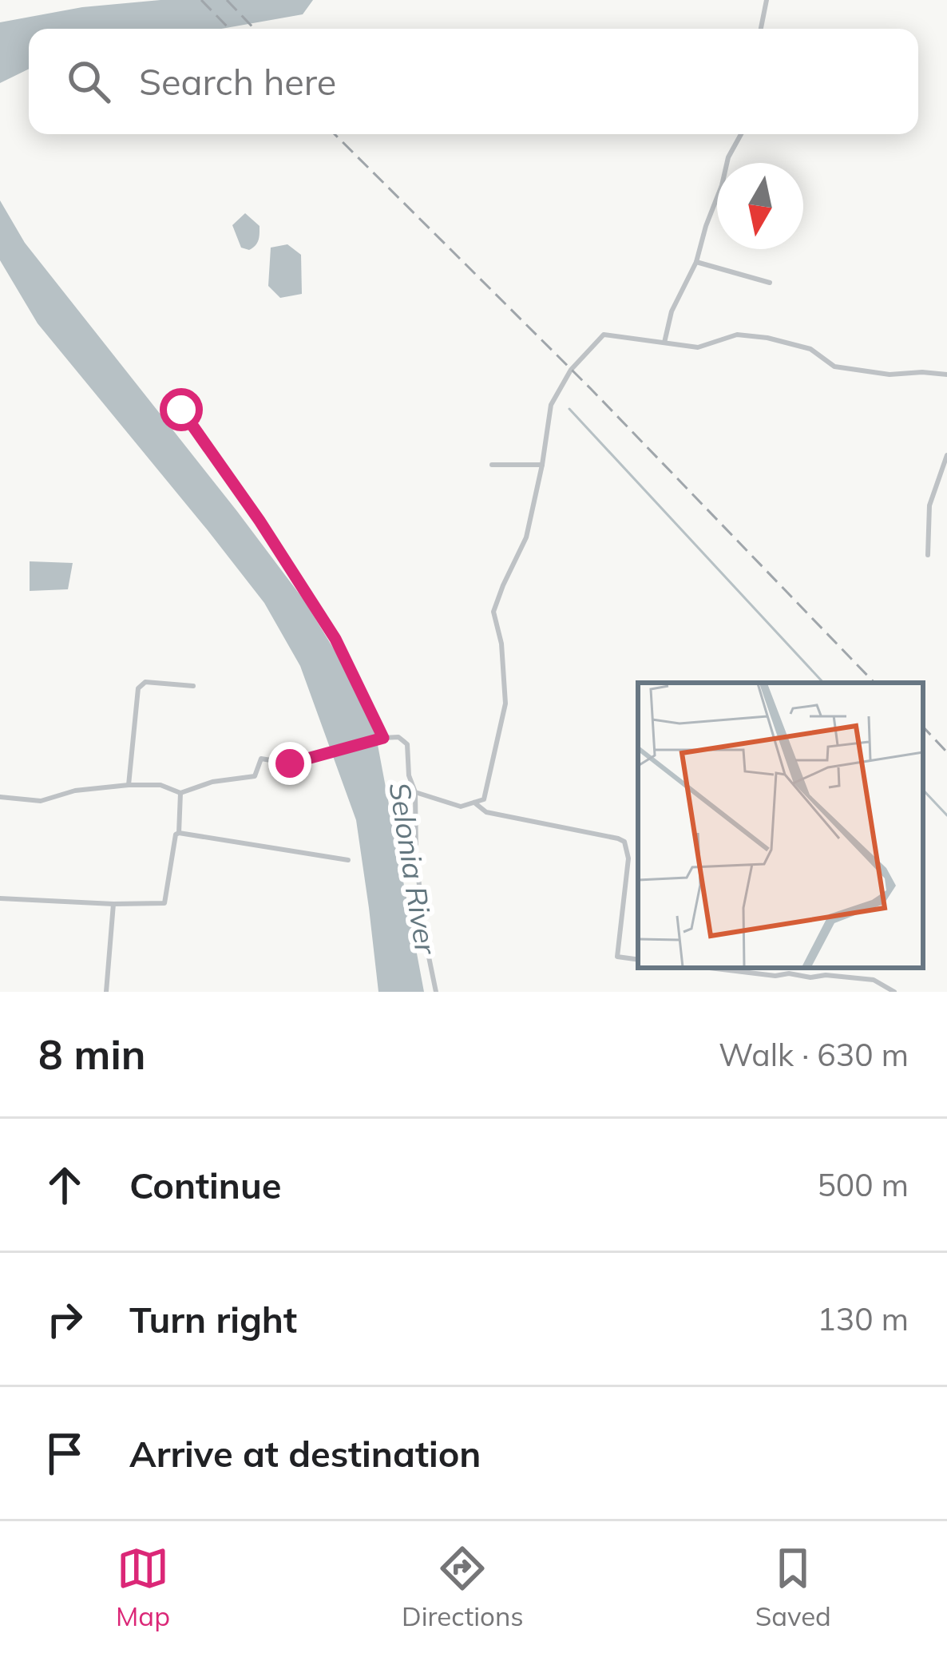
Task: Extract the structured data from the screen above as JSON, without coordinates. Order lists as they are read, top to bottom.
{
  "water": ["Selonia River"],
  "north": "bottom",
  "page": {
    "search": "Search here",
    "heading": ["8 min", "Walk · 630 m"],
    "list": [
      ["Continue", "500 m"],
      ["Turn right", "130 m"],
      "Arrive at destination"
    ],
    "nav": ["Map", "Directions", "Saved"]
  }
}
